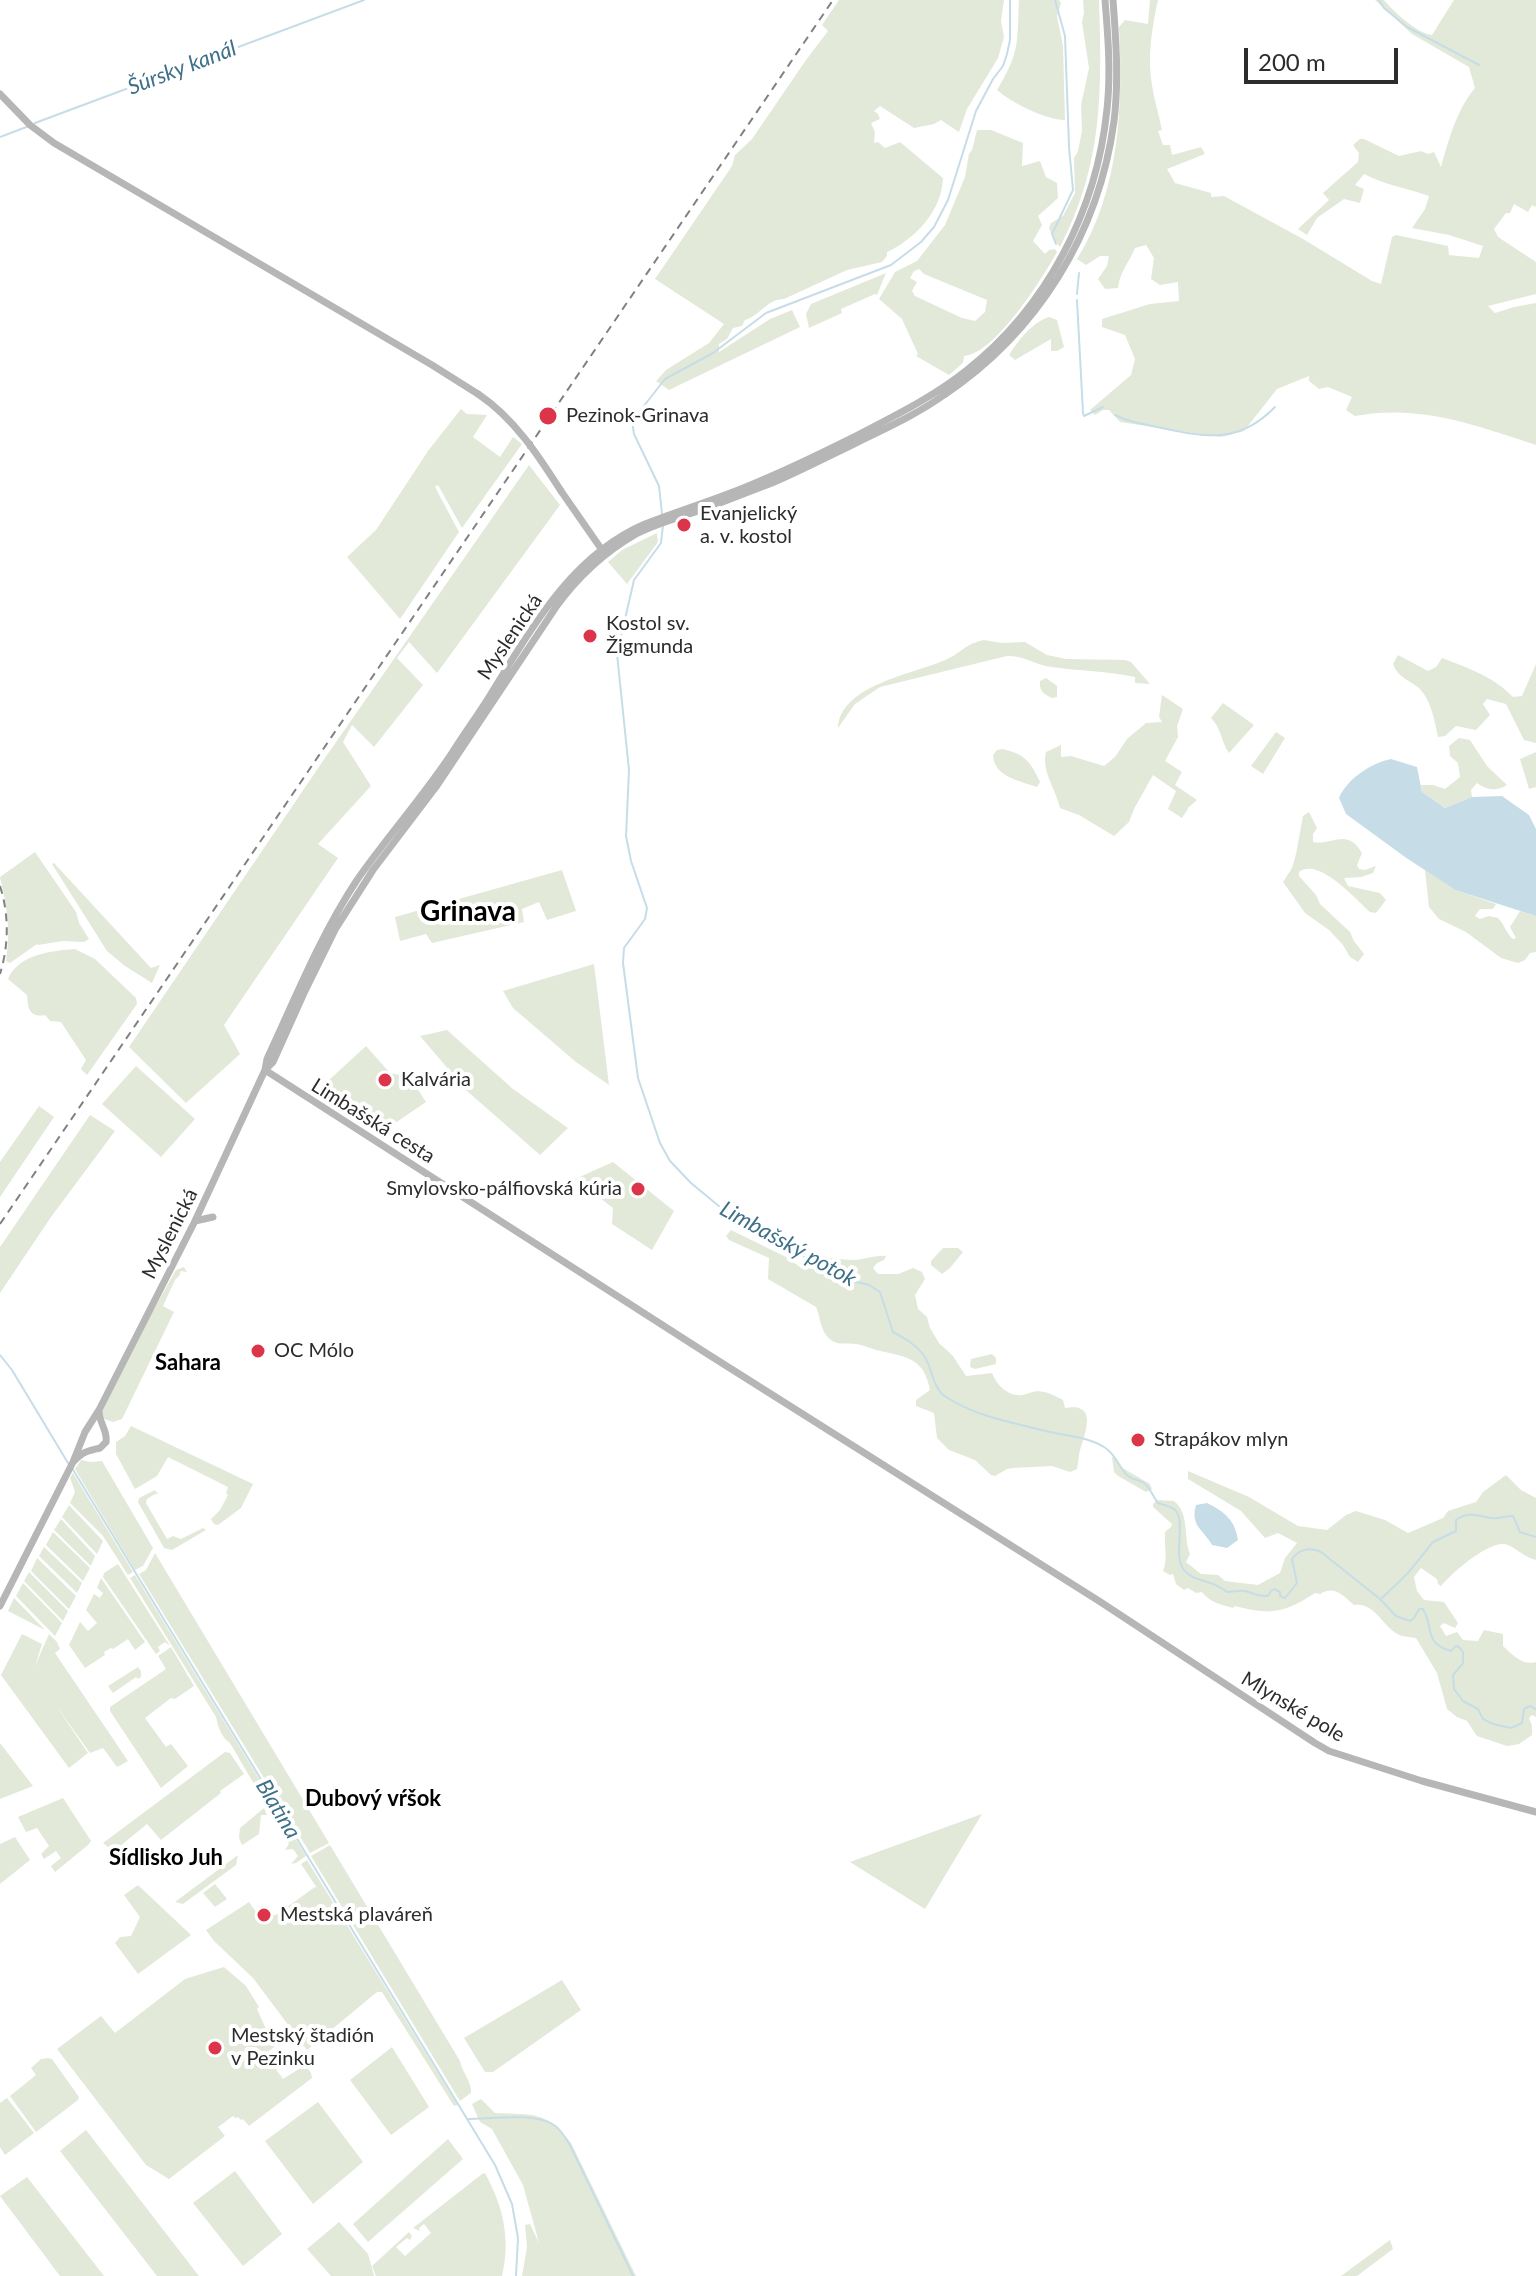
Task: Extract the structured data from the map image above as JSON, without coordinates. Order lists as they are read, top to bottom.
{
  "streets": {
    "main road": ["Myslenická", "Limbašská cesta", "Mlynské pole"]
  },
  "crossings": [
    ["Myslenická", "Limbašská cesta"],
    ["Limbašská cesta", "Mlynské pole"]
  ],
  "districts": [
    "Grinava",
    "Sahara",
    "Dubový vŕšok",
    "Sídlisko Juh"
  ],
  "water": ["Šúrsky kanál", "Limbašský potok", "Blatina"],
  "places": [
    "Pezinok-Grinava",
    "Evanjelický a. v. kostol",
    "Kostol sv. Žigmunda",
    "Kalvária",
    "Smylovsko-pálfiovská kúria",
    "OC Mólo",
    "Strapákov mlyn",
    "Mestská plaváreň",
    "Mestský štadión v Pezinku"
  ],
  "scale_bar": "200 m"
}
